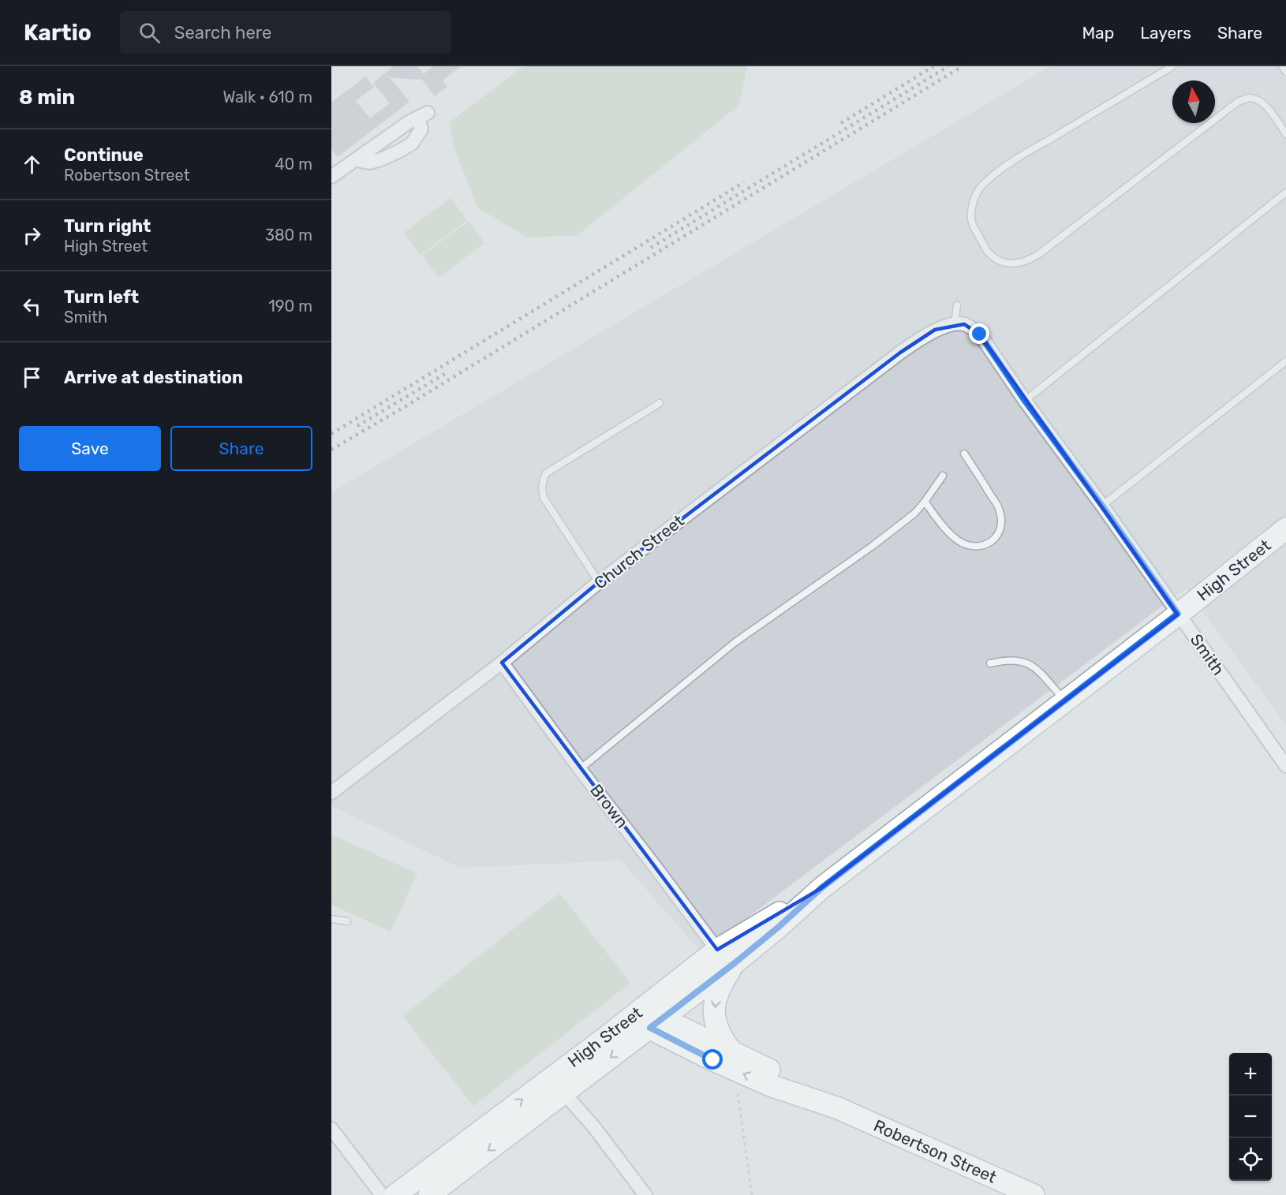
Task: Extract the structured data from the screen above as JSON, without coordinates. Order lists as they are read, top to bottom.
{
  "streets": {
    "main road": ["High Street", "Robertson Street"],
    "street": ["Church Street", "Smith", "Brown"]
  },
  "crossings": [
    ["Church Street", "Smith"],
    ["Church Street", "Brown"],
    ["High Street", "Smith"],
    ["High Street", "Brown"],
    ["High Street", "Robertson Street"]
  ],
  "north": "top",
  "page": {
    "header": "Kartio",
    "search": "Search here",
    "nav": ["Map", "Layers", "Share"],
    "heading": ["8 min", "Walk · 610 m"],
    "list": [
      ["Continue", "Robertson Street", "40 m"],
      ["Turn right", "High Street", "380 m"],
      ["Turn left", "Smith", "190 m"],
      "Arrive at destination"
    ],
    "buttons": ["Save", "Share"],
    "map_buttons": ["+", "−"]
  }
}
